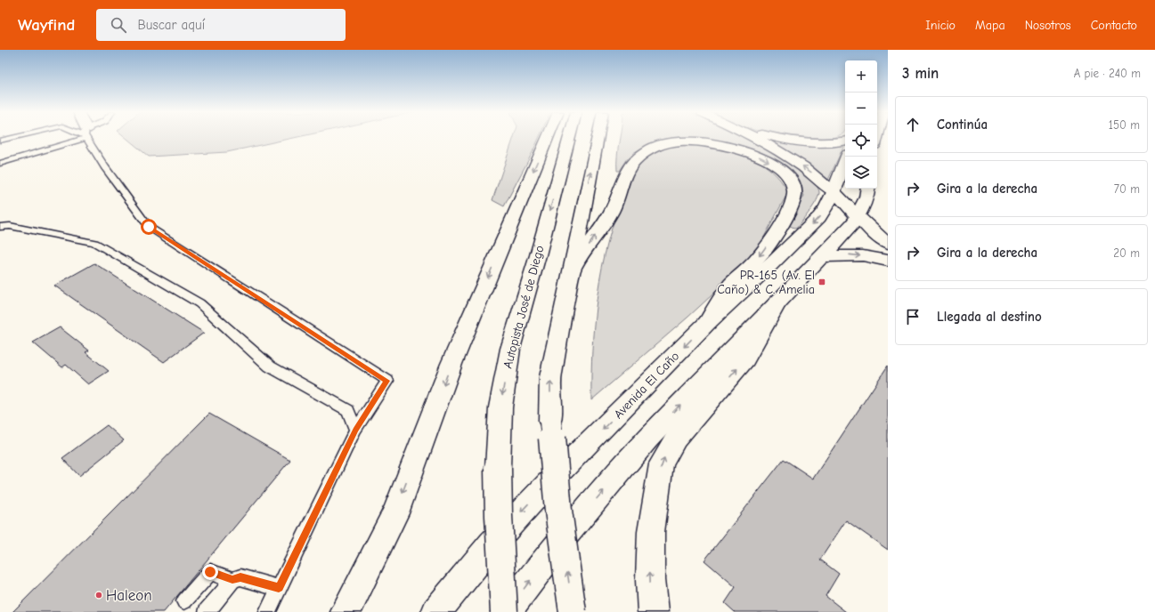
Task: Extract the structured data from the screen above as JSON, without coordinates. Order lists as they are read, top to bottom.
{
  "streets": {
    "main road": ["Autopista José de Diego", "Avenida El Caño"]
  },
  "places": {
    "transit": ["PR-165 (Av. El Caño) & C. Amelia"],
    "other": ["Haleon"]
  },
  "page": {
    "header": "Wayfind",
    "search": "Buscar aquí",
    "nav": [
      "Inicio",
      "Mapa",
      "Nosotros",
      "Contacto"
    ],
    "heading": ["3 min", "A pie · 240 m"],
    "map_buttons": ["+", "−"],
    "list": [
      ["Continúa", "150 m"],
      ["Gira a la derecha", "70 m"],
      ["Gira a la derecha", "20 m"],
      "Llegada al destino"
    ]
  }
}
